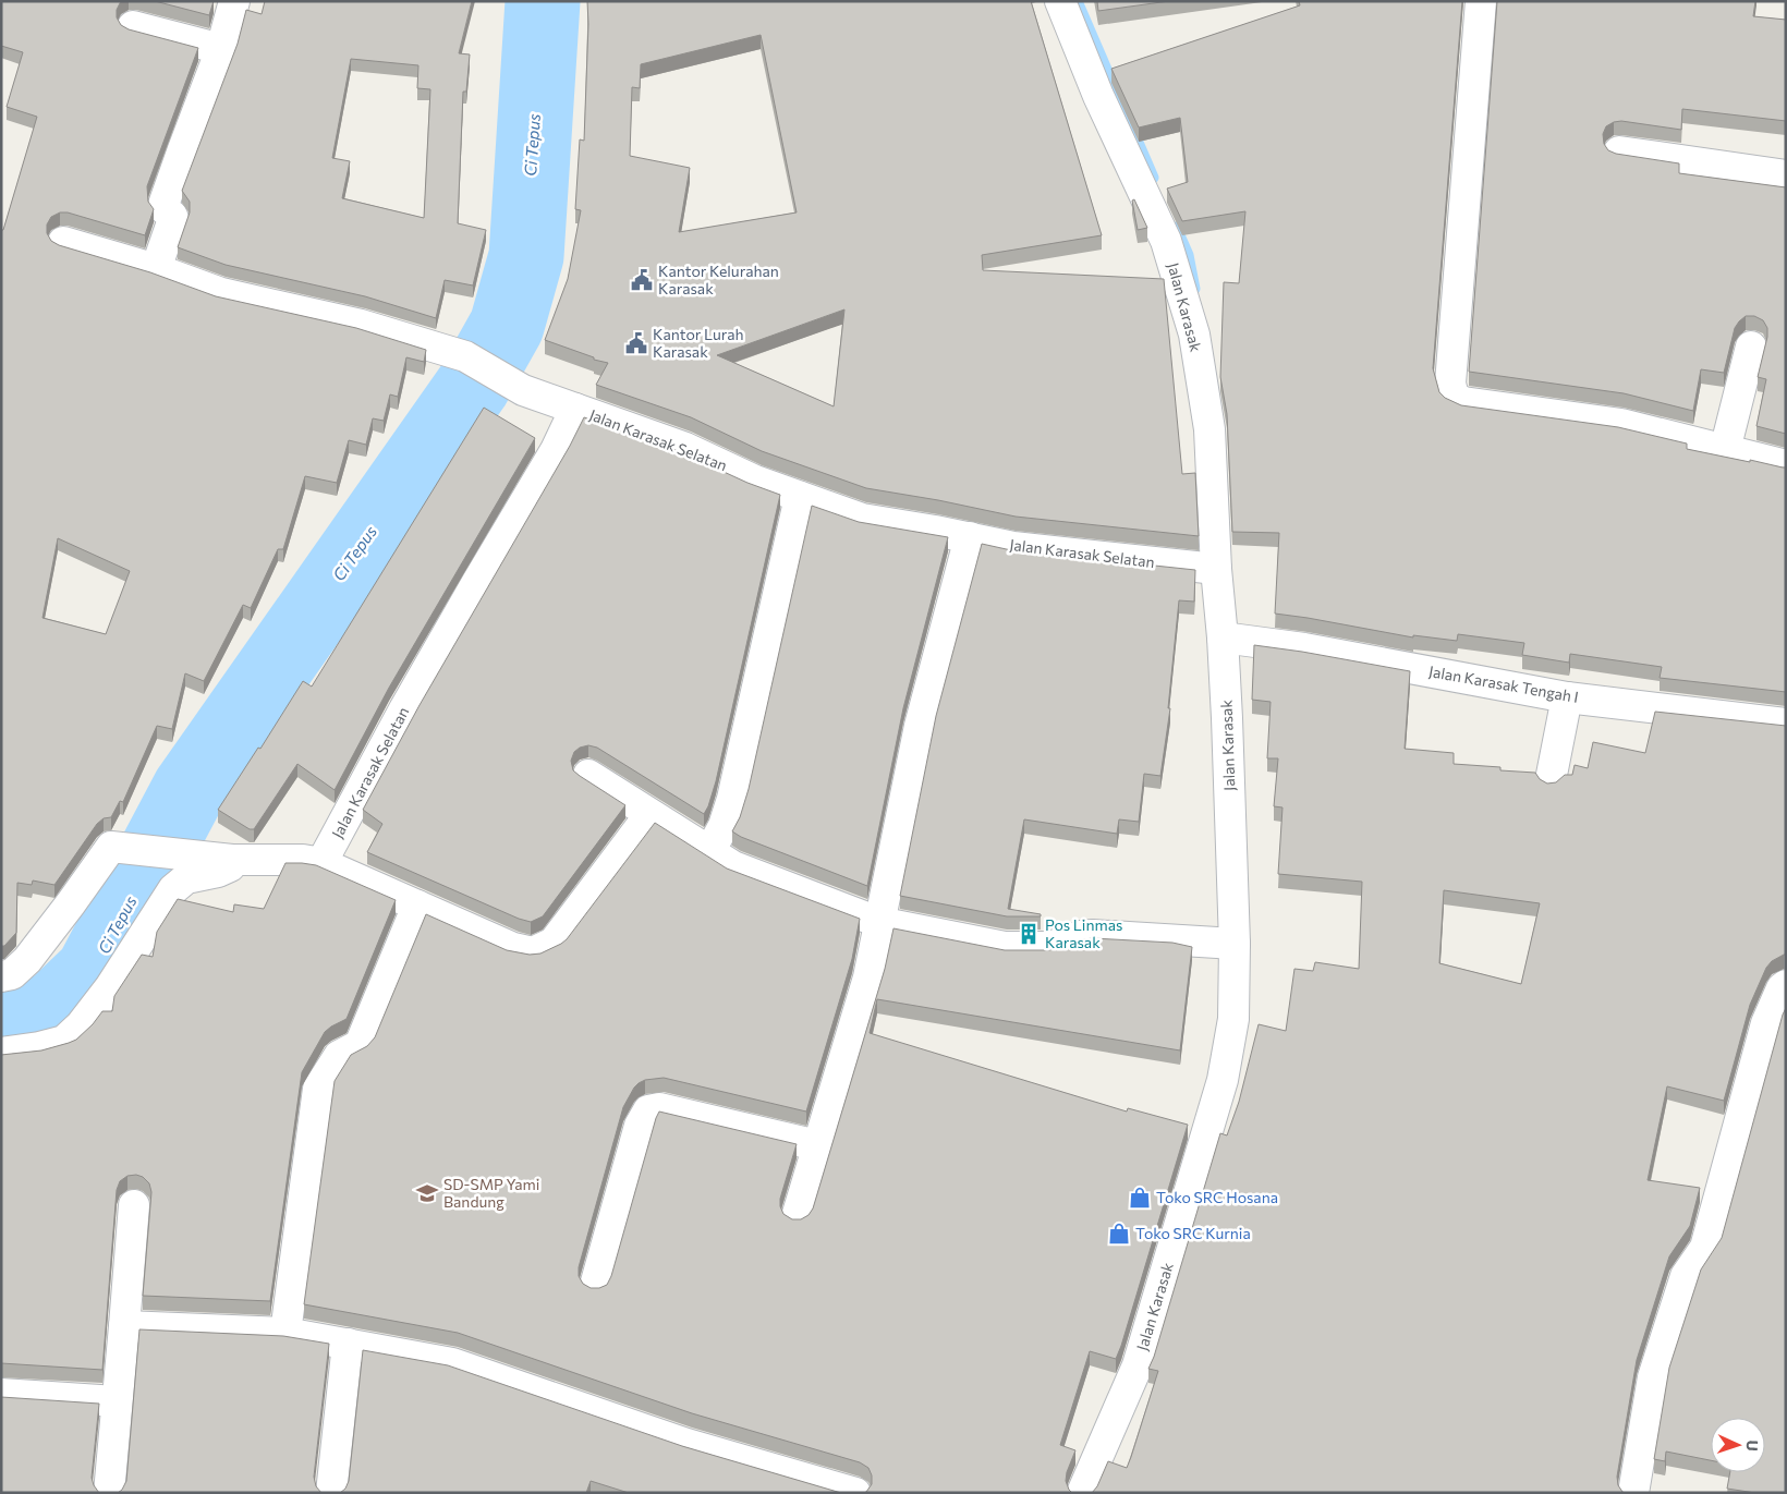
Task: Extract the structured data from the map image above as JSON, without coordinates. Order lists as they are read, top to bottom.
{
  "streets": {
    "street": ["Jalan Karasak", "Jalan Karasak Selatan", "Jalan Karasak Tengah I"]
  },
  "crossings": [
    ["Jalan Karasak", "Jalan Karasak Selatan"],
    ["Jalan Karasak", "Jalan Karasak Tengah I"]
  ],
  "water": ["Ci Tepus"],
  "places": {
    "public building": ["Kantor Kelurahan Karasak", "Kantor Lurah Karasak"],
    "building": ["Pos Linmas Karasak"],
    "school or university": ["SD-SMP Yami Bandung"],
    "shop": ["Toko SRC Hosana", "Toko SRC Kurnia"]
  },
  "north": "right"
}
